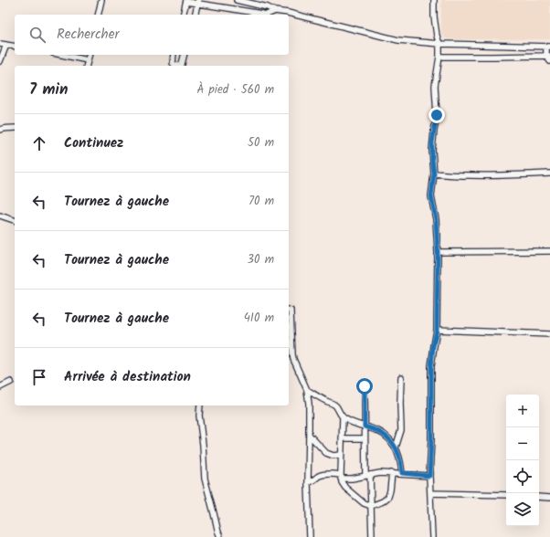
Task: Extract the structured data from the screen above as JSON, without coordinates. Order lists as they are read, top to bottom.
{
  "page": {
    "search": "Rechercher",
    "heading": ["7 min", "À pied · 560 m"],
    "list": [
      ["Continuez", "50 m"],
      ["Tournez à gauche", "70 m"],
      ["Tournez à gauche", "30 m"],
      ["Tournez à gauche", "410 m"],
      "Arrivée à destination"
    ],
    "map_buttons": ["+", "−"]
  }
}
